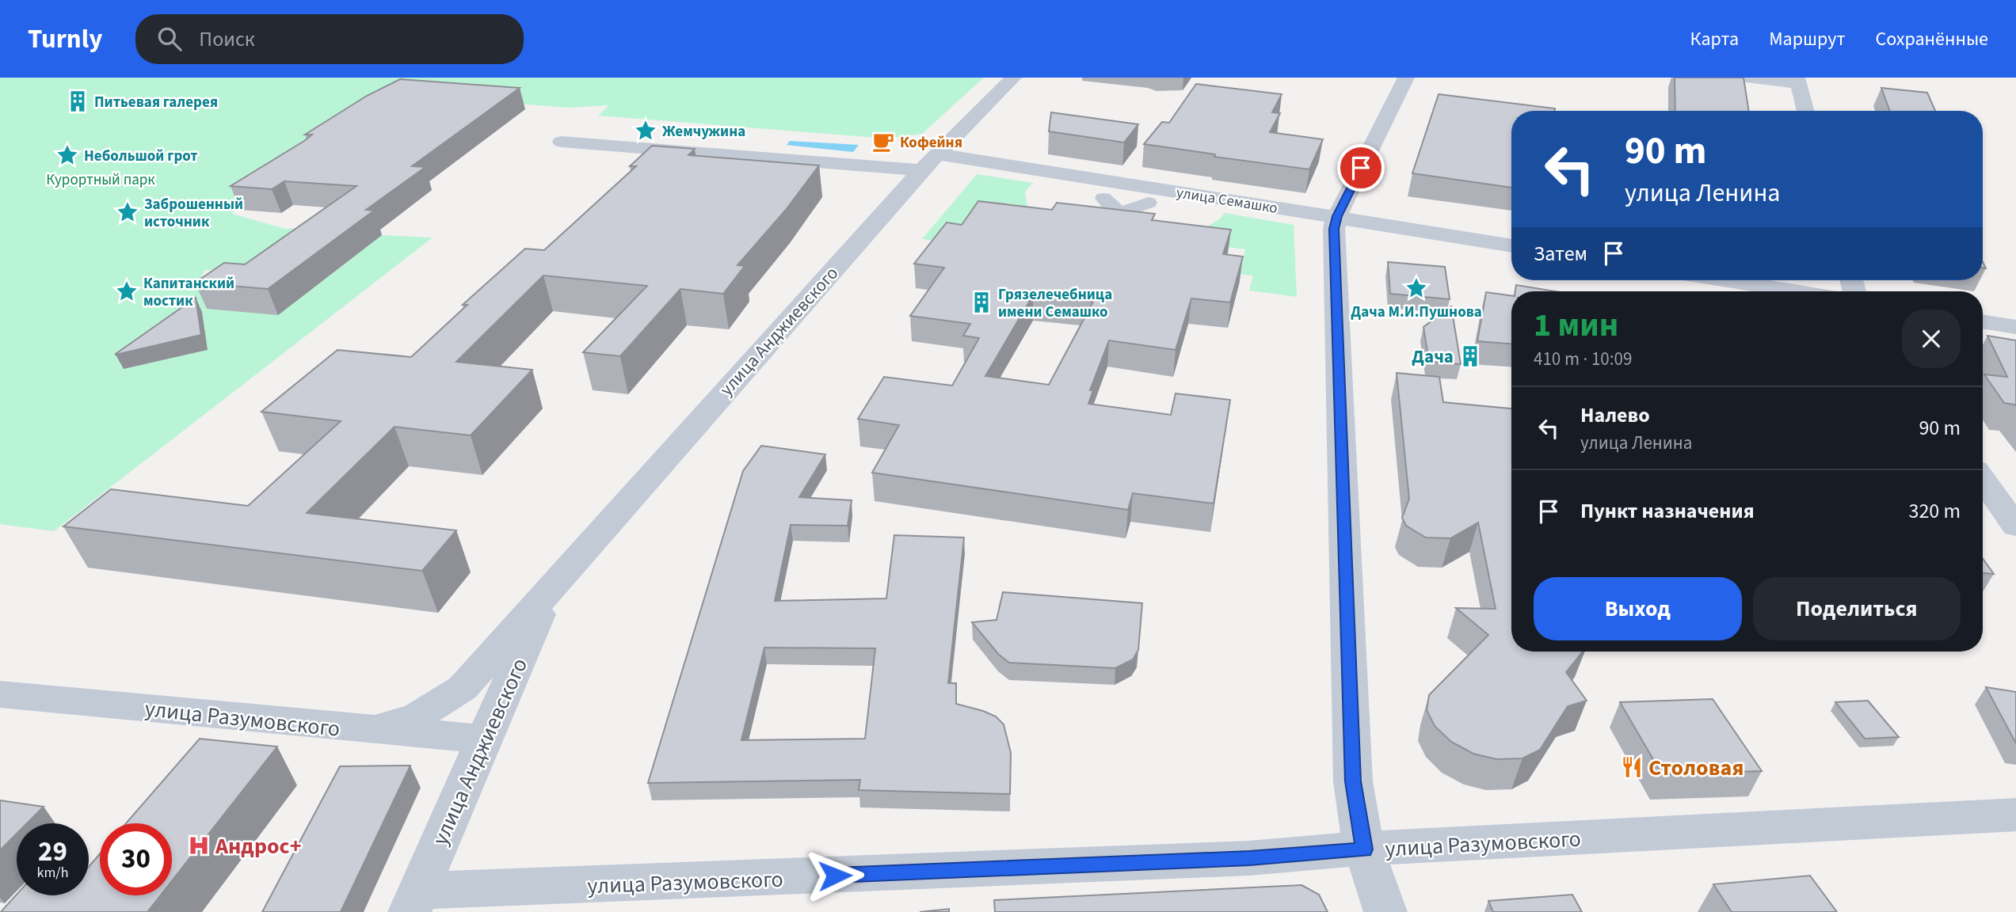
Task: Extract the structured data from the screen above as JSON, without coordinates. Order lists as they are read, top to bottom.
{
  "streets": {
    "street": ["улица Семашко", "улица Анджиевского", "улица Разумовского"]
  },
  "crossings": [
    ["улица Семашко", "улица Анджиевского"],
    ["улица Анджиевского", "улица Разумовского"]
  ],
  "parks": ["Курортный парк"],
  "places": {
    "building": ["Питьевая галерея", "Грязелечебница имени Семашко", "Дача"],
    "place": [
      "Жемчужина",
      "Небольшой грот",
      "Заброшенный источник",
      "Дача М.И.Пушнова",
      "Капитанский мостик"
    ],
    "cafe": ["Кофейня"],
    "restaurant": ["Столовая"],
    "hospital": ["Андрос+"]
  },
  "page": {
    "header": "Turnly",
    "search": "Поиск",
    "nav": ["Карта", "Маршрут", "Сохранённые"],
    "turn": ["90 m", "улица Ленина"],
    "then": "Затем",
    "heading": ["1 мин", "410 m · 10:09"],
    "list": [
      {
        "name": "Налево",
        "note": "улица Ленина",
        "value": "90 m"
      },
      {
        "name": "Пункт назначения",
        "value": "320 m"
      }
    ],
    "buttons": ["Выход", "Поделиться"],
    "speed": "29 km/h",
    "limit": "30"
  }
}
